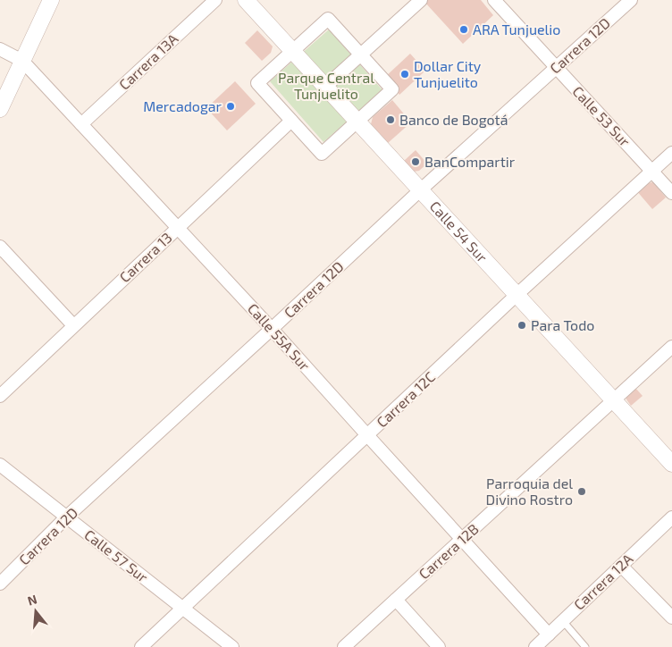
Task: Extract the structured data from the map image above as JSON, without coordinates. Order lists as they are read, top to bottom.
{
  "streets": {
    "street": [
      "Carrera 12D",
      "Carrera 13A",
      "Calle 53 Sur",
      "Calle 54 Sur",
      "Carrera 13",
      "Calle 55A Sur",
      "Carrera 12C",
      "Carrera 12B",
      "Calle 57 Sur",
      "Carrera 12A"
    ]
  },
  "crossings": [
    ["Carrera 12D", "Calle 53 Sur"],
    ["Carrera 12D", "Calle 54 Sur"],
    ["Carrera 12D", "Calle 55A Sur"],
    ["Carrera 12D", "Calle 57 Sur"],
    ["Carrera 13A", "Calle 55A Sur"],
    ["Calle 53 Sur", "Carrera 12C"],
    ["Calle 54 Sur", "Carrera 12C"],
    ["Calle 54 Sur", "Carrera 12B"],
    ["Carrera 13", "Calle 55A Sur"],
    ["Calle 55A Sur", "Carrera 12C"],
    ["Calle 55A Sur", "Carrera 12B"],
    ["Calle 55A Sur", "Carrera 12A"],
    ["Carrera 12C", "Calle 57 Sur"]
  ],
  "parks": ["Parque Central Tunjuelito"],
  "places": [
    "ARA Tunjuelio",
    "Dollar City Tunjuelito",
    "Mercadogar",
    "Banco de Bogotá",
    "BanCompartir",
    "Para Todo",
    "Parroquia del Divino Rostro"
  ],
  "north": "top"
}
